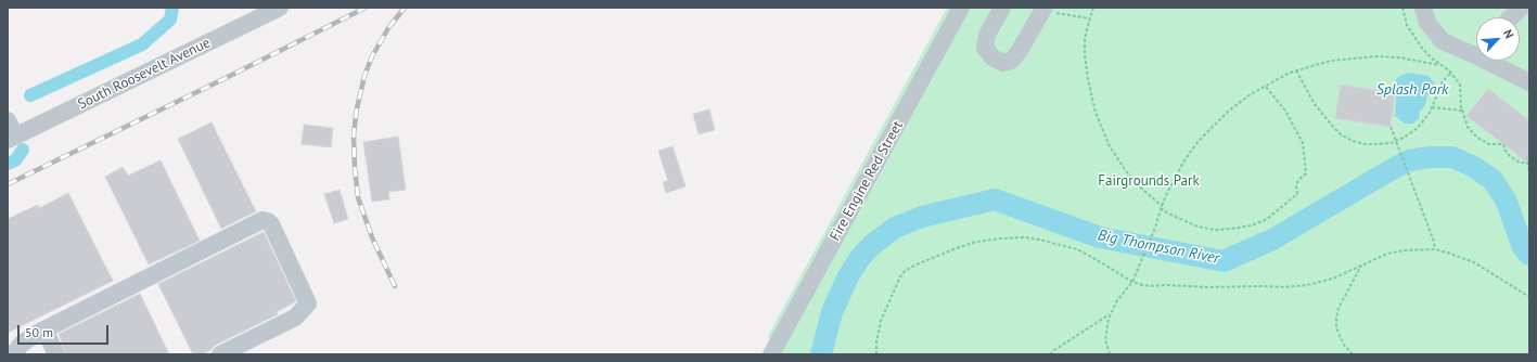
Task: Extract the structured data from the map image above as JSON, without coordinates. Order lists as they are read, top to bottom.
{
  "streets": {
    "street": ["South Roosevelt Avenue", "Fire Engine Red Street"]
  },
  "water": ["Splash Park", "Big Thompson River"],
  "parks": ["Fairgrounds Park"],
  "scale_bar": "50 m",
  "north": "top right"
}
